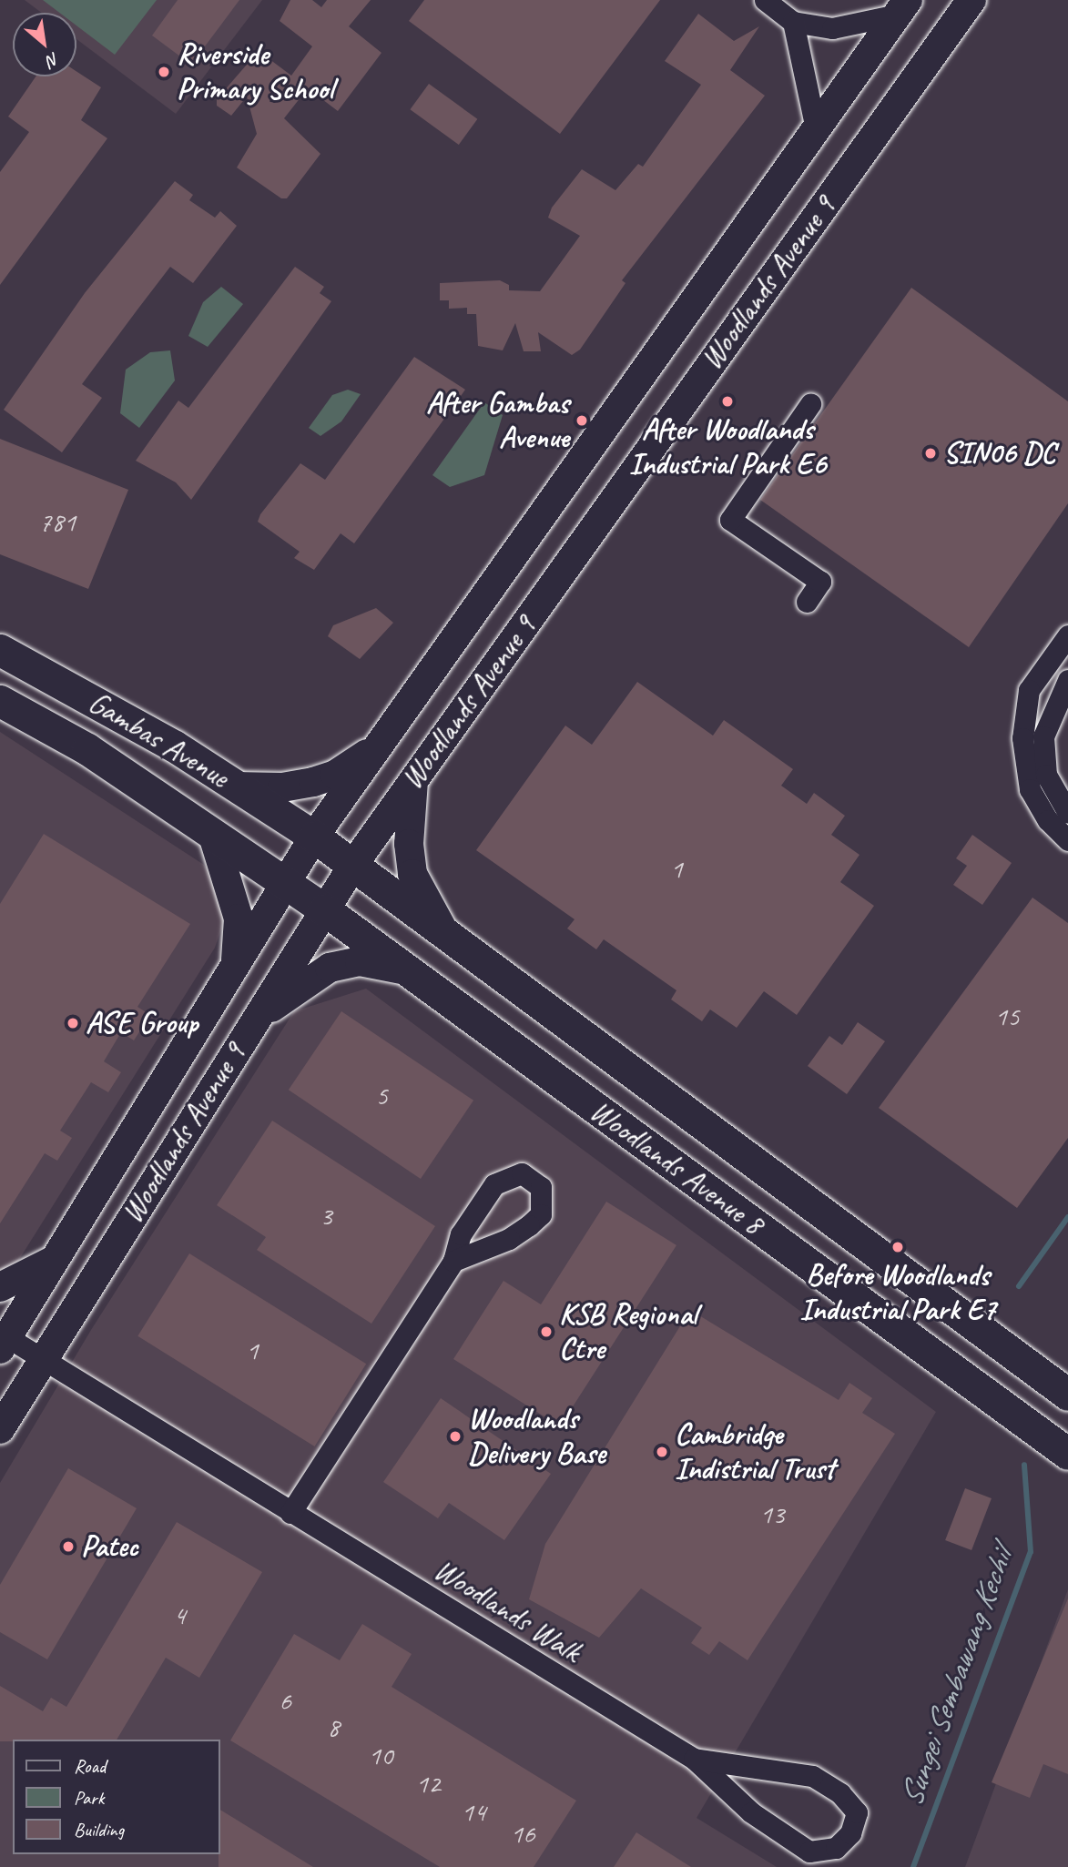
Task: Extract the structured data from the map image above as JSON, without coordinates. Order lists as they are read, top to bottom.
{
  "streets": {
    "main road": ["Woodlands Avenue 9", "Gambas Avenue", "Woodlands Avenue 8"],
    "street": ["Woodlands Walk"]
  },
  "crossings": [
    ["Woodlands Avenue 9", "Gambas Avenue"],
    ["Woodlands Avenue 9", "Woodlands Avenue 8"],
    ["Woodlands Avenue 9", "Woodlands Walk"],
    ["Gambas Avenue", "Woodlands Avenue 8"]
  ],
  "water": ["Sungei Sembawang Kechil"],
  "places": [
    "Riverside Primary School",
    "After Woodlands Industrial Park E6",
    "After Gambas Avenue",
    "SIN06 DC",
    "ASE Group",
    "Before Woodlands Industrial Park E7",
    "KSB Regional Ctre",
    "Woodlands Delivery Base",
    "Cambridge Indistrial Trust",
    "Patec"
  ],
  "house_numbers": [
    "781",
    "1",
    "15",
    "5",
    "3",
    "1",
    "13",
    "4",
    "6",
    "8",
    "10",
    "12",
    "14",
    "16"
  ],
  "legend": ["Road", "Park", "Building"],
  "north": "bottom right"
}
